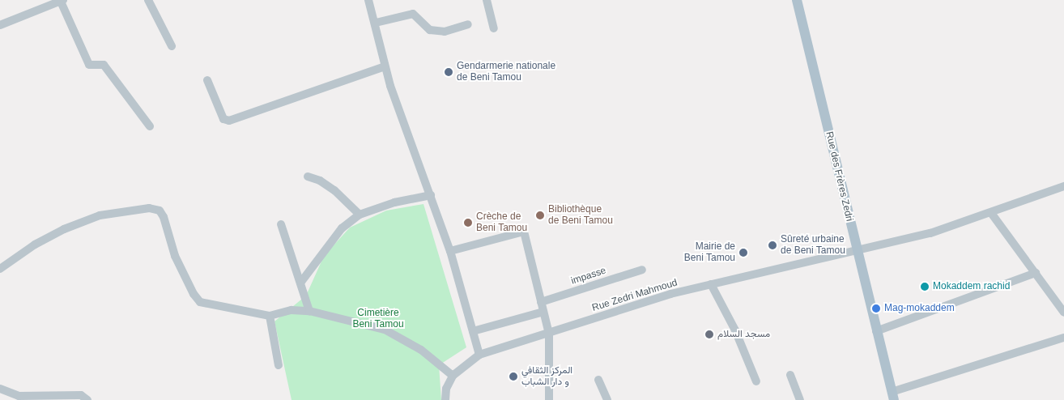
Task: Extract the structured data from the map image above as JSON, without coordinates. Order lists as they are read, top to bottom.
{
  "streets": {
    "main road": ["Rue des Frères Zedri"],
    "street": ["impasse", "Rue Zedri Mahmoud"]
  },
  "crossings": [
    ["Rue des Frères Zedri", "Rue Zedri Mahmoud"]
  ],
  "parks": ["Cimetière Beni Tamou"],
  "places": [
    "Gendarmerie nationale de Beni Tamou",
    "Bibliothèque de Beni Tamou",
    "Crèche de Beni Tamou",
    "Sûreté urbaine de Beni Tamou",
    "Mairie de Beni Tamou",
    "Mokaddem rachid",
    "Mag-mokaddem",
    "مسجد السلام",
    "المركز الثقافي و دار الشباب"
  ]
}
